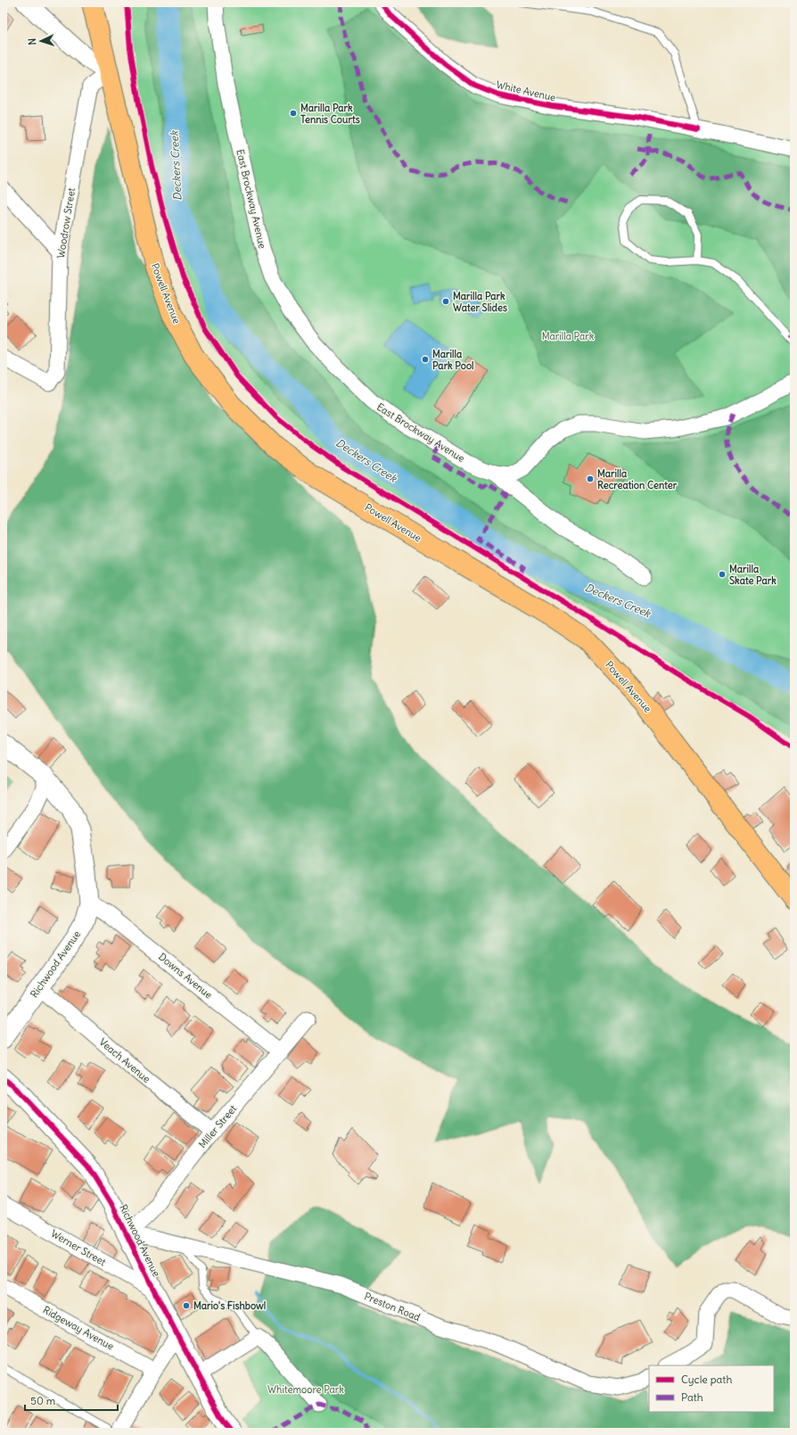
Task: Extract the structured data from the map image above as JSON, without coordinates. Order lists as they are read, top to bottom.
{
  "streets": {
    "main road": ["Powell Avenue"],
    "street": [
      "White Avenue",
      "East Brockway Avenue",
      "Woodrow Street",
      "Richwood Avenue",
      "Downs Avenue",
      "Veach Avenue",
      "Miller Street",
      "Werner Street",
      "Preston Road",
      "Ridgeway Avenue"
    ]
  },
  "crossings": [
    ["Woodrow Street", "Powell Avenue"],
    ["Richwood Avenue", "Downs Avenue"],
    ["Richwood Avenue", "Veach Avenue"],
    ["Richwood Avenue", "Miller Street"],
    ["Richwood Avenue", "Werner Street"],
    ["Richwood Avenue", "Preston Road"],
    ["Downs Avenue", "Miller Street"],
    ["Veach Avenue", "Miller Street"],
    ["Miller Street", "Preston Road"]
  ],
  "water": ["Deckers Creek"],
  "parks": ["Marilla Park", "Whitemoore Park"],
  "places": [
    "Marilla Park Tennis Courts",
    "Marilla Park Water Slides",
    "Marilla Park Pool",
    "Marilla Recreation Center",
    "Marilla Skate Park",
    "Mario's Fishbowl"
  ],
  "legend": ["Cycle path", "Path"],
  "scale_bar": "50 m",
  "north": "left"
}
